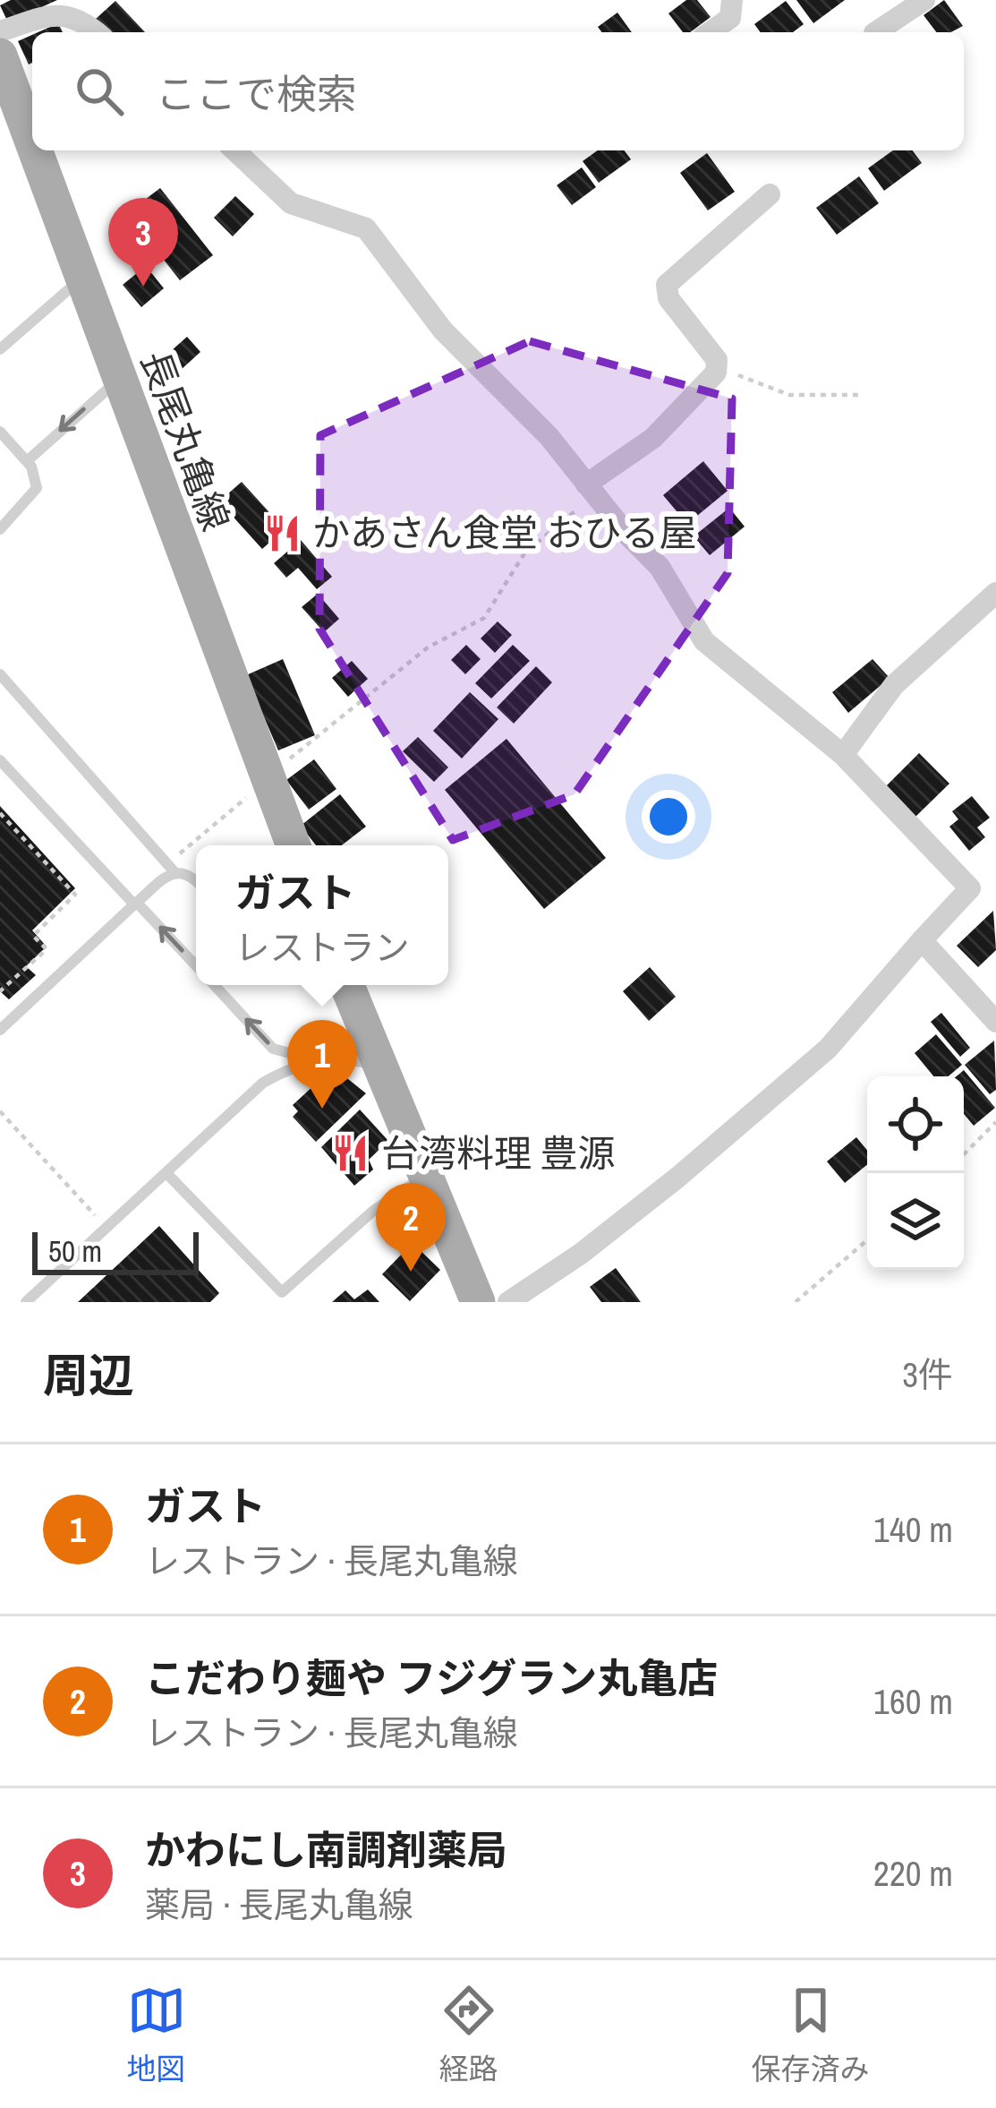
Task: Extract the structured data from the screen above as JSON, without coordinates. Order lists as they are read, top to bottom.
{
  "streets": {
    "main road": ["長尾丸亀線"]
  },
  "places": {
    "restaurant": ["かあさん食堂 おひる屋", "台湾料理 豊源"]
  },
  "scale_bar": "50 m",
  "page": {
    "search": "ここで検索",
    "pins": ["3", "1", "2"],
    "popup": ["ガスト", "レストラン"],
    "scale": "50 m",
    "heading": ["周辺", "3件"],
    "list": [
      {
        "mark": "1",
        "name": "ガスト",
        "note": "レストラン · 長尾丸亀線",
        "value": "140 m"
      },
      {
        "mark": "2",
        "name": "こだわり麺や フジグラン丸亀店",
        "note": "レストラン · 長尾丸亀線",
        "value": "160 m"
      },
      {
        "mark": "3",
        "name": "かわにし南調剤薬局",
        "note": "薬局 · 長尾丸亀線",
        "value": "220 m"
      }
    ],
    "nav": ["地図", "経路", "保存済み"]
  }
}
